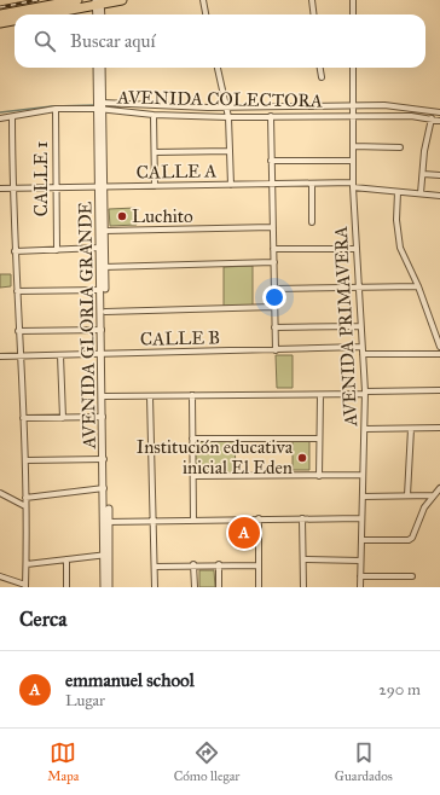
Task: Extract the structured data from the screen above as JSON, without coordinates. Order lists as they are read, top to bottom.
{
  "streets": {
    "street": [
      "AVENIDA COLECTORA",
      "CALLE A",
      "CALLE 1",
      "AVENIDA GLORIA GRANDE",
      "AVENIDA PRIMAVERA",
      "CALLE B"
    ]
  },
  "crossings": [
    ["AVENIDA COLECTORA", "CALLE 1"],
    ["AVENIDA COLECTORA", "AVENIDA GLORIA GRANDE"],
    ["AVENIDA COLECTORA", "AVENIDA PRIMAVERA"],
    ["CALLE A", "CALLE 1"],
    ["CALLE A", "AVENIDA GLORIA GRANDE"],
    ["CALLE A", "AVENIDA PRIMAVERA"],
    ["AVENIDA GLORIA GRANDE", "CALLE B"],
    ["AVENIDA PRIMAVERA", "CALLE B"]
  ],
  "places": ["Luchito", "Institución educativa inicial El Eden"],
  "page": {
    "search": "Buscar aquí",
    "pins": "A",
    "heading": "Cerca",
    "list": [
      {
        "mark": "A",
        "name": "emmanuel school",
        "note": "Lugar",
        "value": "290 m"
      }
    ],
    "nav": ["Mapa", "Cómo llegar", "Guardados"]
  }
}
